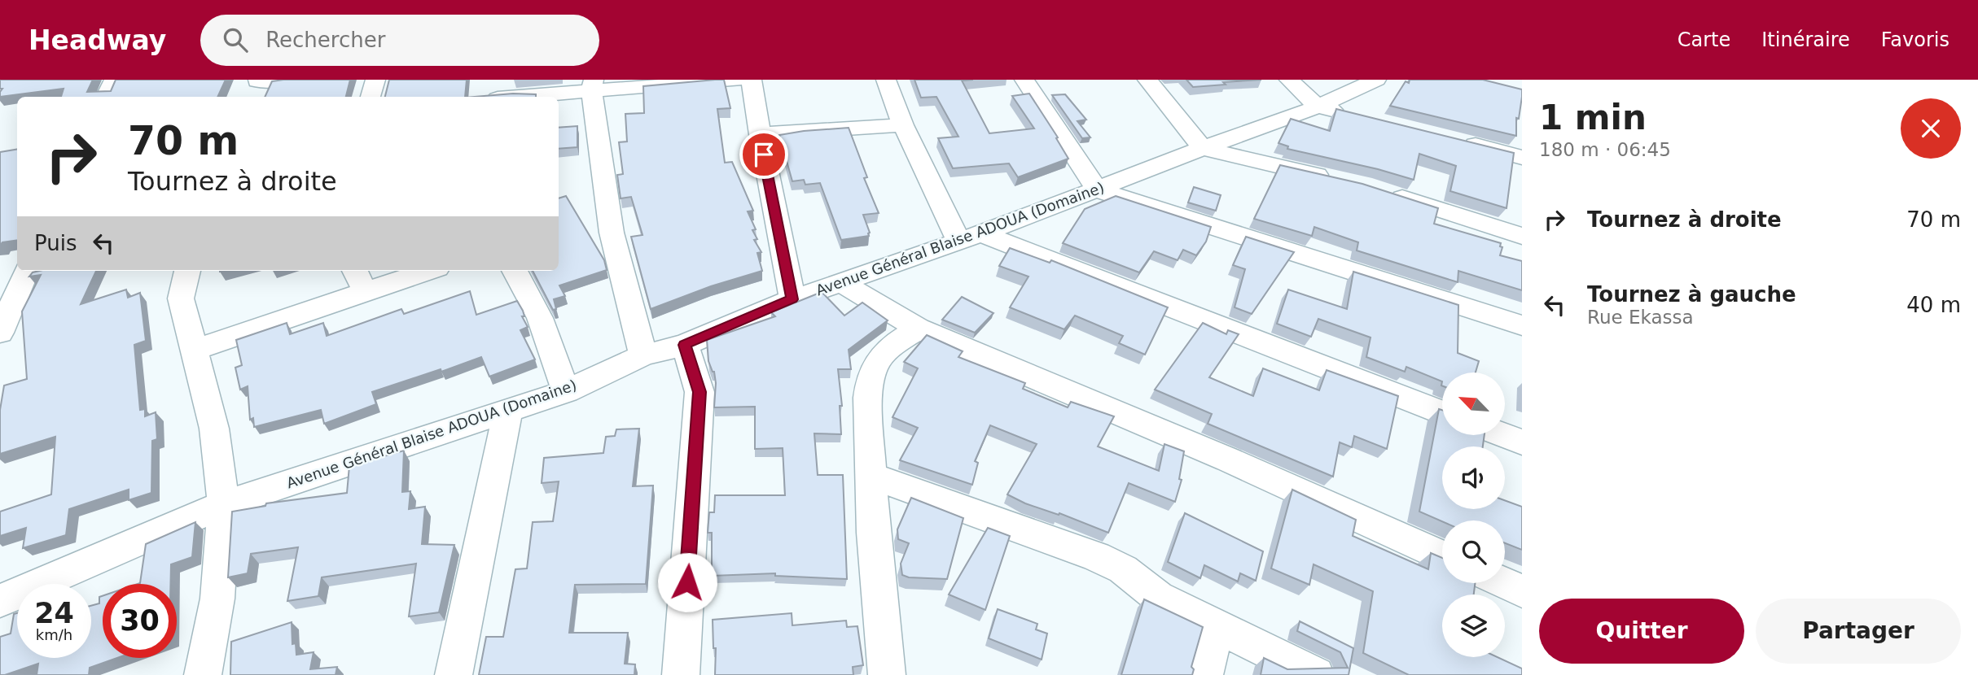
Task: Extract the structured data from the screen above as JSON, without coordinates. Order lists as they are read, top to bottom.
{
  "streets": {
    "street": ["Avenue Général Blaise ADOUA (Domaine)"]
  },
  "north": "top left",
  "page": {
    "header": "Headway",
    "search": "Rechercher",
    "nav": ["Carte", "Itinéraire", "Favoris"],
    "heading": ["1 min", "180 m · 06:45"],
    "turn": ["70 m", "Tournez à droite"],
    "list": [
      {
        "name": "Tournez à droite",
        "value": "70 m"
      },
      {
        "name": "Tournez à gauche",
        "note": "Rue Ekassa",
        "value": "40 m"
      }
    ],
    "then": "Puis",
    "speed": "24 km/h",
    "limit": "30",
    "buttons": ["Quitter", "Partager"]
  }
}
